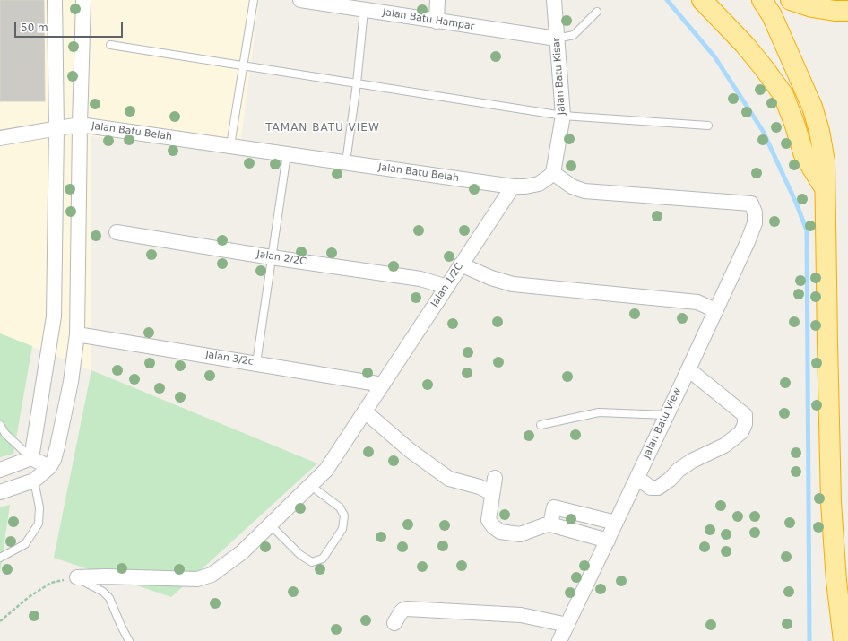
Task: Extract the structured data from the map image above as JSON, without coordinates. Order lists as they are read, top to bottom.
{
  "streets": {
    "street": [
      "Jalan Batu Hampar",
      "Jalan Batu Kisar",
      "Jalan Batu Belah",
      "Jalan 2/2C",
      "Jalan 1/2C",
      "Jalan 3/2c",
      "Jalan Batu View"
    ]
  },
  "crossings": [
    ["Jalan Batu Hampar", "Jalan Batu Kisar"],
    ["Jalan Batu Kisar", "Jalan Batu Belah"],
    ["Jalan Batu Kisar", "Jalan Batu View"],
    ["Jalan Batu Belah", "Jalan 1/2C"],
    ["Jalan Batu Belah", "Jalan Batu View"],
    ["Jalan 2/2C", "Jalan 1/2C"],
    ["Jalan 1/2C", "Jalan 3/2c"]
  ],
  "districts": ["TAMAN BATU VIEW"],
  "scale_bar": "50 m"
}
